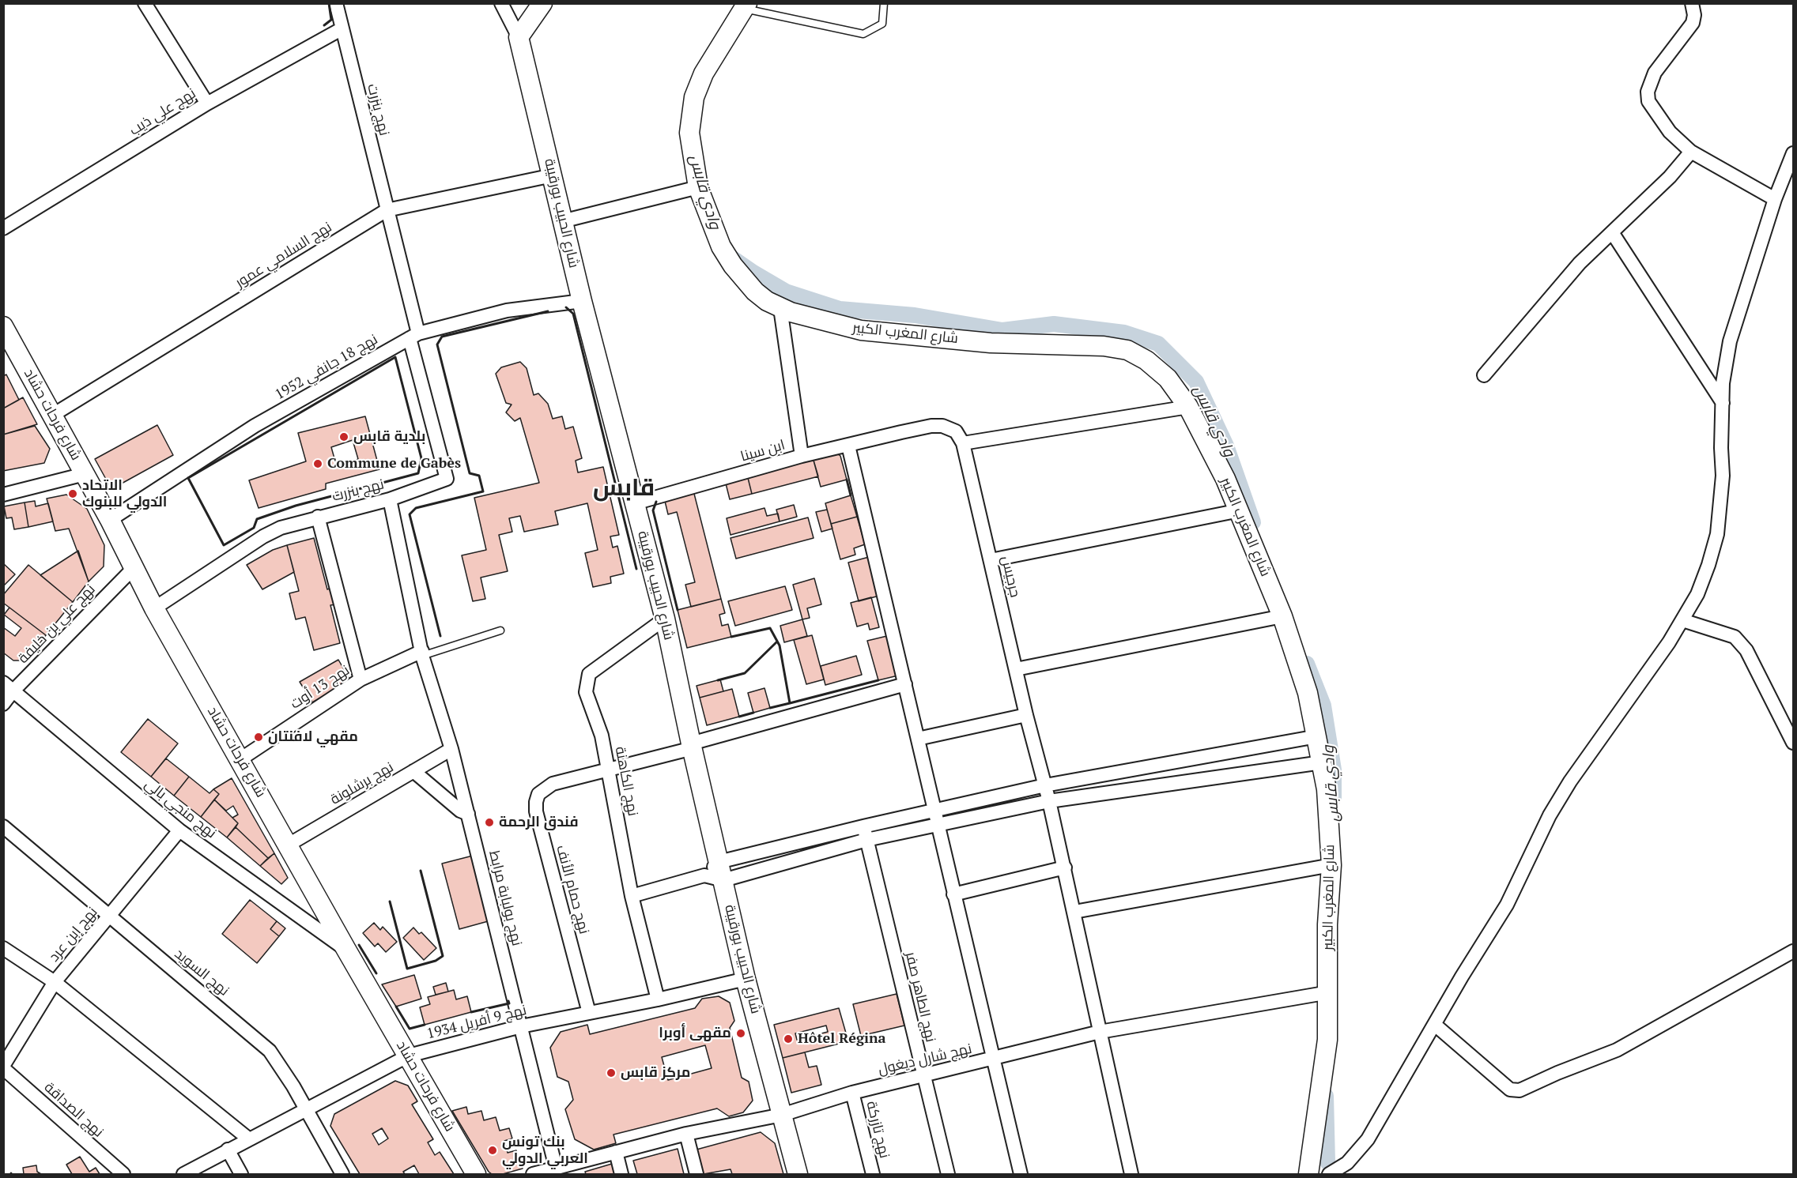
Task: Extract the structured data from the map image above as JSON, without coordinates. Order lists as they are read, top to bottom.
{
  "streets": {
    "street": [
      "نهج بنزرت",
      "نهج علي ذيب",
      "شارع الحبيب بورقيبة",
      "نهج السلامي عمور",
      "شارع المغرب الكبير",
      "نهج 18 جانفي 1952",
      "شارع فرحات حشاد",
      "ابن سينا",
      "جرجيس",
      "نهج علي بن خليفة",
      "نهج 13 أوت",
      "نهج الكاهنة",
      "نهج برشلونة",
      "نهج منجي بالي",
      "نهج حمام الأنف",
      "نهج بولبابة مرابط",
      "نهج إبن عرد",
      "نهج السويد",
      "نهج الطاهر صفر",
      "نهج 9 أفريل 1934",
      "نهج شارل ديغول",
      "نهج الصداقة",
      "نهج تازركة"
    ]
  },
  "crossings": [
    ["نهج بنزرت", "نهج علي ذيب"],
    ["نهج بنزرت", "نهج السلامي عمور"],
    ["نهج بنزرت", "نهج 18 جانفي 1952"],
    ["نهج بنزرت", "شارع فرحات حشاد"],
    ["نهج بنزرت", "نهج بولبابة مرابط"],
    ["شارع الحبيب بورقيبة", "نهج السلامي عمور"],
    ["شارع الحبيب بورقيبة", "نهج 18 جانفي 1952"],
    ["شارع الحبيب بورقيبة", "ابن سينا"],
    ["شارع الحبيب بورقيبة", "نهج الكاهنة"],
    ["شارع الحبيب بورقيبة", "نهج حمام الأنف"],
    ["شارع الحبيب بورقيبة", "نهج 9 أفريل 1934"],
    ["شارع الحبيب بورقيبة", "نهج شارل ديغول"],
    ["نهج السلامي عمور", "شارع فرحات حشاد"],
    ["شارع المغرب الكبير", "نهج شارل ديغول"],
    ["نهج 18 جانفي 1952", "شارع فرحات حشاد"],
    ["شارع فرحات حشاد", "نهج علي بن خليفة"],
    ["شارع فرحات حشاد", "نهج 13 أوت"],
    ["شارع فرحات حشاد", "نهج برشلونة"],
    ["شارع فرحات حشاد", "نهج منجي بالي"],
    ["شارع فرحات حشاد", "نهج 9 أفريل 1934"],
    ["ابن سينا", "جرجيس"],
    ["جرجيس", "نهج شارل ديغول"],
    ["نهج علي بن خليفة", "نهج منجي بالي"],
    ["نهج 13 أوت", "نهج بولبابة مرابط"],
    ["نهج الكاهنة", "نهج حمام الأنف"],
    ["نهج الكاهنة", "نهج 9 أفريل 1934"],
    ["نهج برشلونة", "نهج بولبابة مرابط"],
    ["نهج منجي بالي", "نهج إبن عرد"],
    ["نهج حمام الأنف", "نهج 9 أفريل 1934"],
    ["نهج بولبابة مرابط", "نهج 9 أفريل 1934"],
    ["نهج بولبابة مرابط", "نهج شارل ديغول"],
    ["نهج إبن عرد", "نهج السويد"],
    ["نهج إبن عرد", "نهج الصداقة"],
    ["نهج السويد", "نهج 9 أفريل 1934"],
    ["نهج الطاهر صفر", "نهج شارل ديغول"],
    ["نهج شارل ديغول", "نهج تازركة"]
  ],
  "districts": ["قابس"],
  "water": ["وادي قابس"],
  "places": [
    "بلدية قابس",
    "Commune de Gabès",
    "الاتحاد الدولي للبنوك",
    "مقهي لافنتان",
    "فندق الرحمة",
    "مقهى أوبرا",
    "Hôtel Régina",
    "مركز قابس",
    "بنك تونس العربي الدولي"
  ]
}
